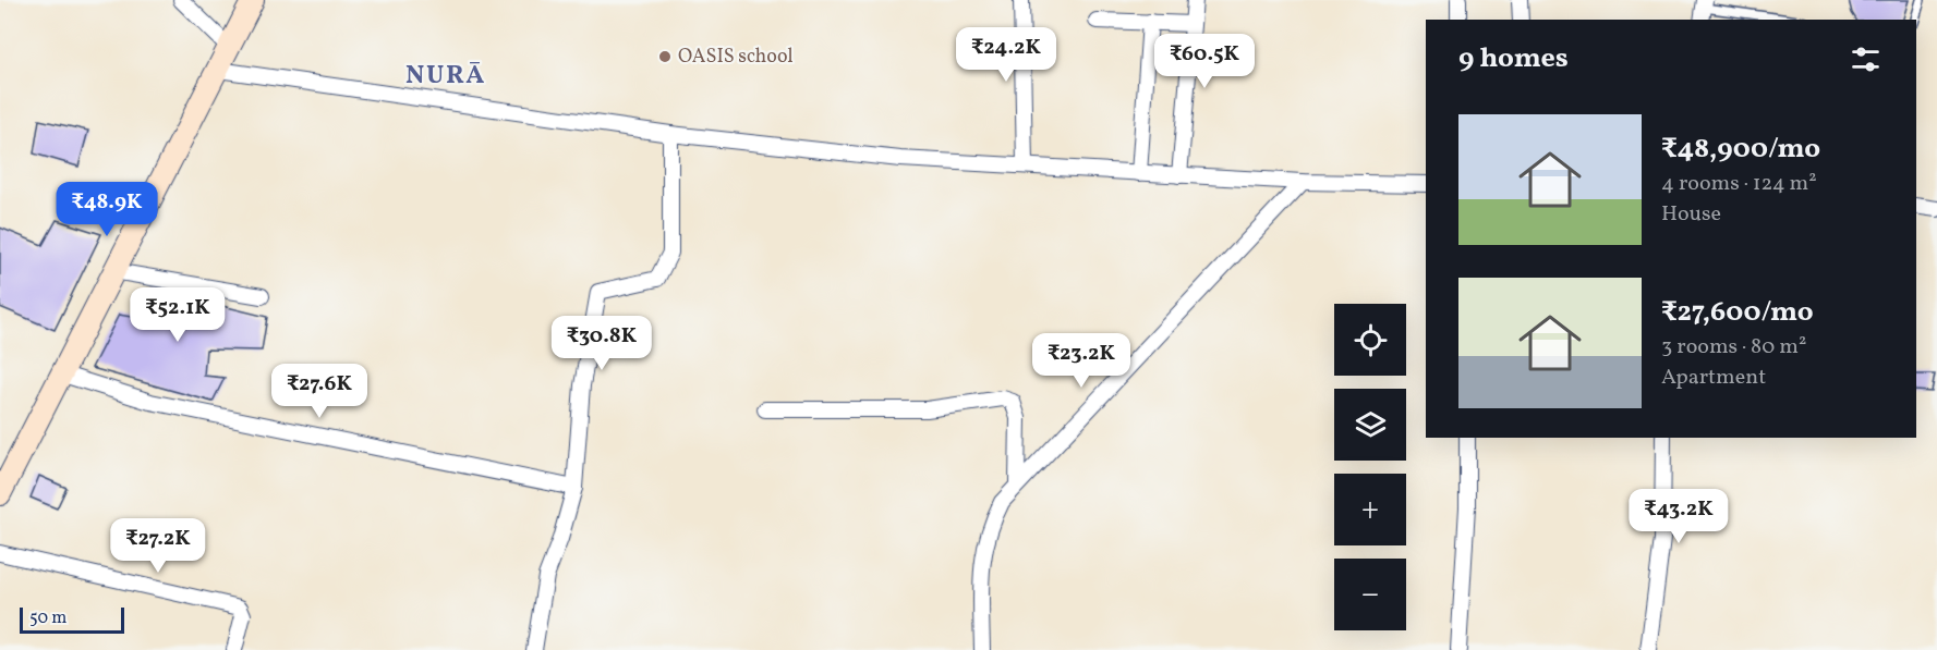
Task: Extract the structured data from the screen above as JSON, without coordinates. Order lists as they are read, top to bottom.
{
  "districts": ["NURĀ"],
  "places": ["OASIS school"],
  "scale_bar": "50 m",
  "page": {
    "heading": "9 homes",
    "price": [
      "₹24.2K",
      "₹60.5K",
      "₹48.9K",
      "₹52.1K",
      "₹30.8K",
      "₹23.2K",
      "₹27.6K",
      "₹43.2K",
      "₹27.2K"
    ],
    "list": [
      {
        "name": "₹48,900/mo",
        "note": "4 rooms · 124 m² · House"
      },
      {
        "name": "₹27,600/mo",
        "note": "3 rooms · 80 m² · Apartment"
      }
    ],
    "map_buttons": ["+", "−"],
    "scale": "50 m"
  }
}
